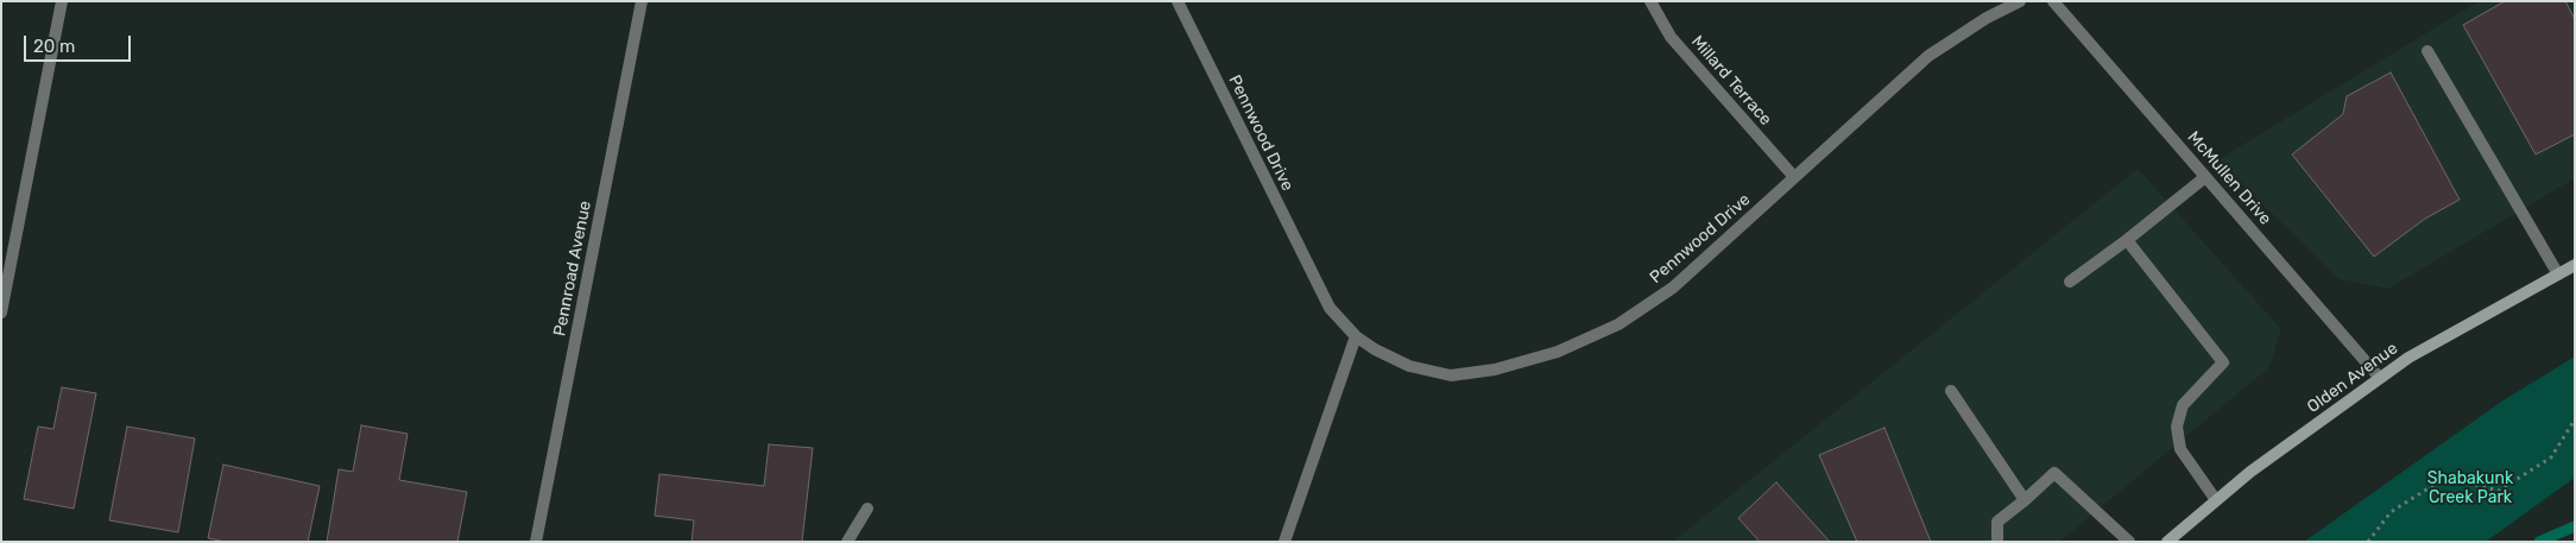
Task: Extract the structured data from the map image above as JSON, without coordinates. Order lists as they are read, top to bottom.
{
  "streets": {
    "main road": ["Olden Avenue"],
    "street": [
      "Millard Terrace",
      "Pennwood Drive",
      "McMullen Drive",
      "Pennroad Avenue"
    ]
  },
  "crossings": [
    ["Millard Terrace", "Pennwood Drive"],
    ["McMullen Drive", "Olden Avenue"]
  ],
  "parks": ["Shabakunk Creek Park"],
  "scale_bar": "20 m"
}
